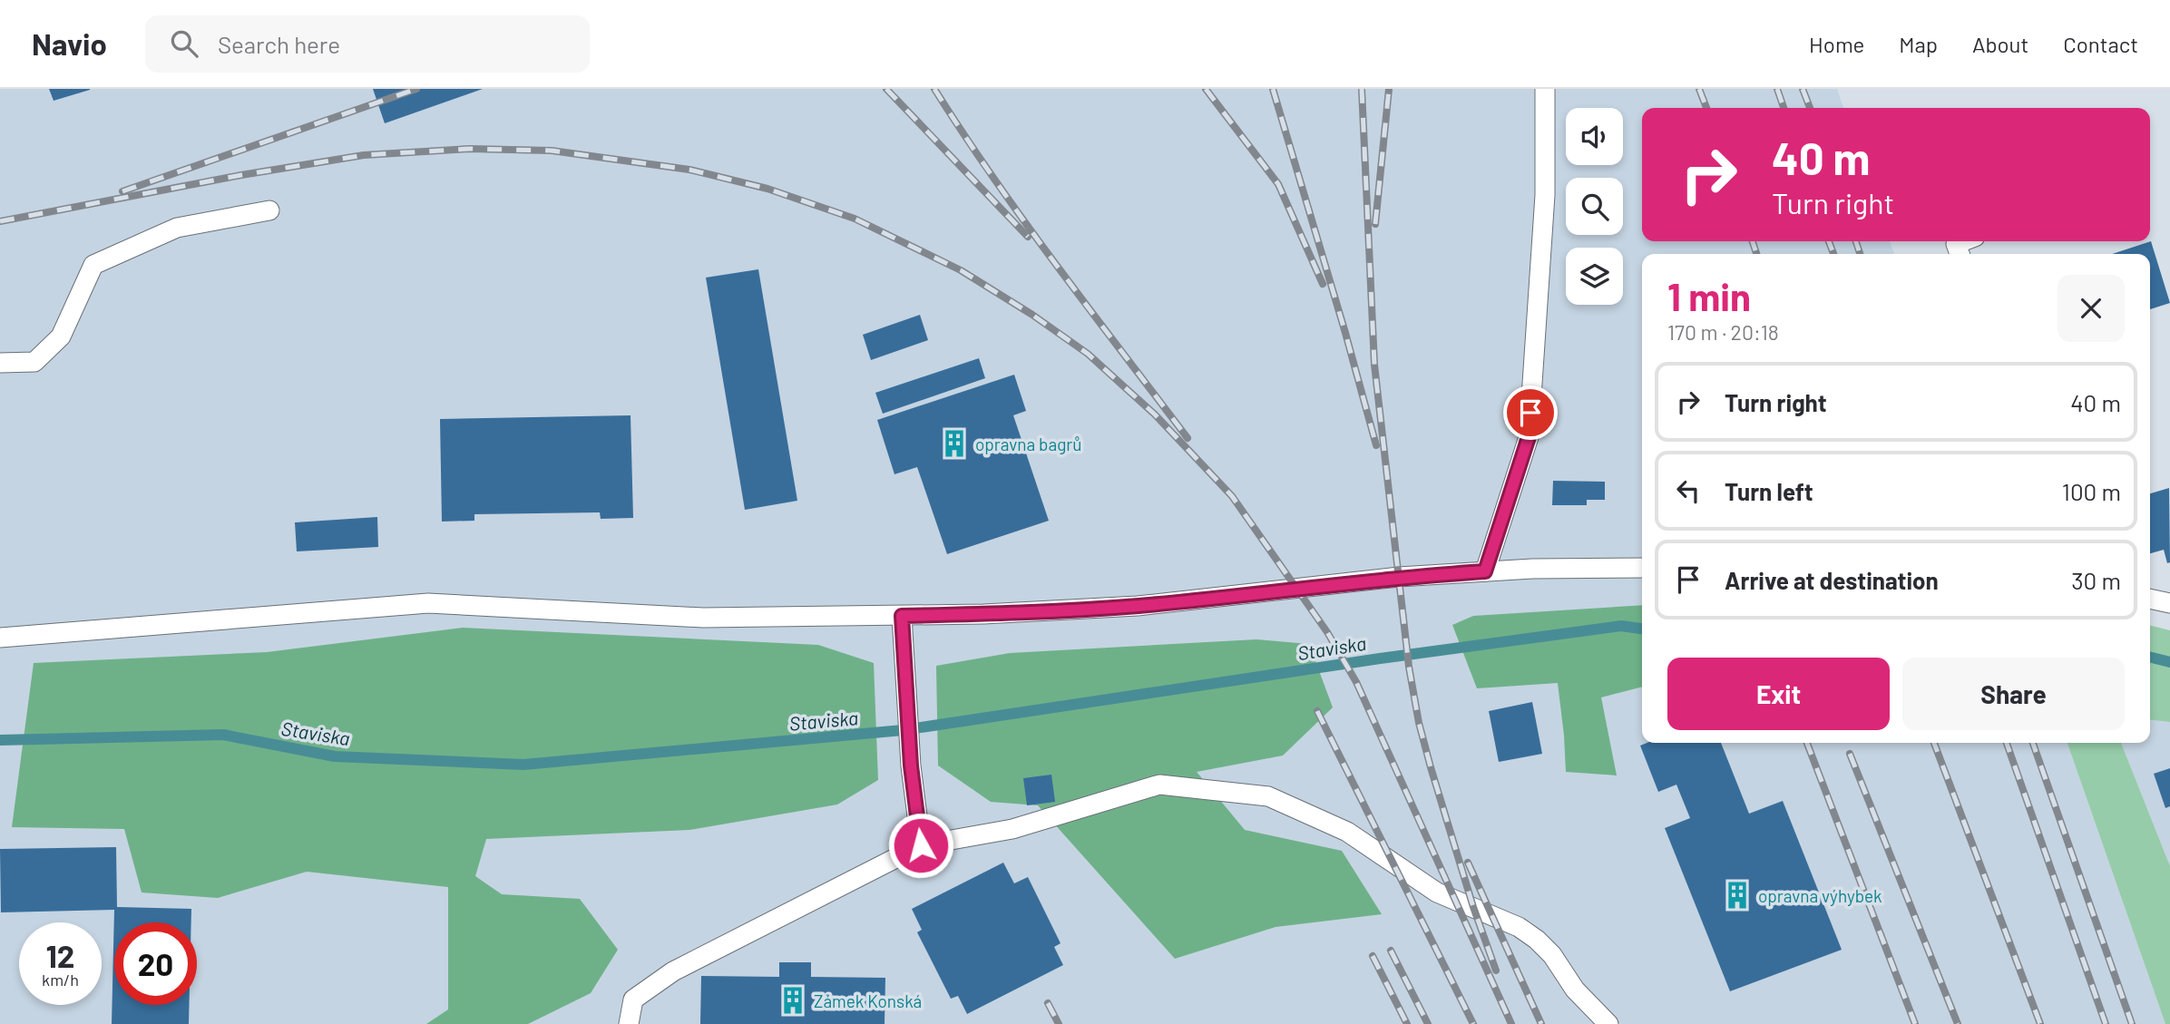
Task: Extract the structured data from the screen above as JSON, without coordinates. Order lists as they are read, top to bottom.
{
  "water": ["Staviska"],
  "places": {
    "building": ["opravna bagrů", "opravna výhybek", "Zámek Konská"]
  },
  "page": {
    "header": "Navio",
    "search": "Search here",
    "nav": [
      "Home",
      "Map",
      "About",
      "Contact"
    ],
    "turn": ["40 m", "Turn right"],
    "heading": ["1 min", "170 m · 20:18"],
    "list": [
      {
        "name": "Turn right",
        "value": "40 m"
      },
      {
        "name": "Turn left",
        "value": "100 m"
      },
      {
        "name": "Arrive at destination",
        "value": "30 m"
      }
    ],
    "buttons": ["Exit", "Share"],
    "speed": "12 km/h",
    "limit": "20"
  }
}
